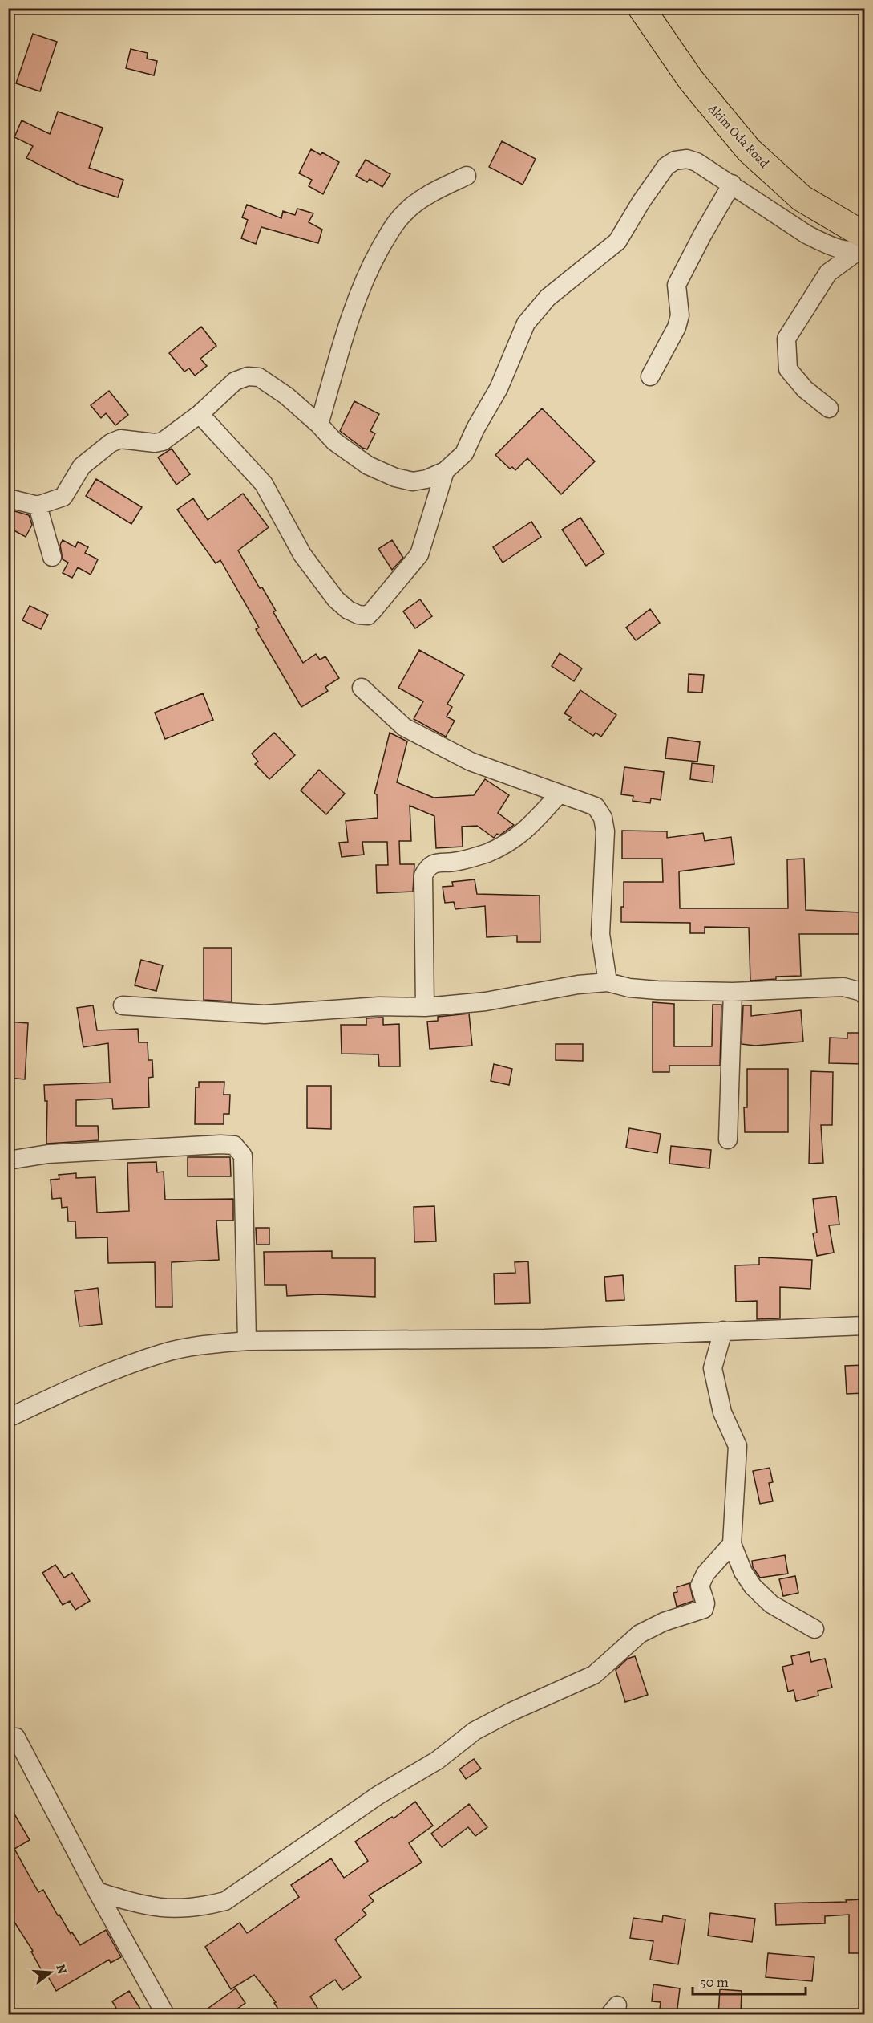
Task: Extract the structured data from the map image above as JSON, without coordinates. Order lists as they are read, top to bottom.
{
  "streets": {
    "main road": ["Akim Oda Road"]
  },
  "scale_bar": "50 m",
  "north": "right"
}
